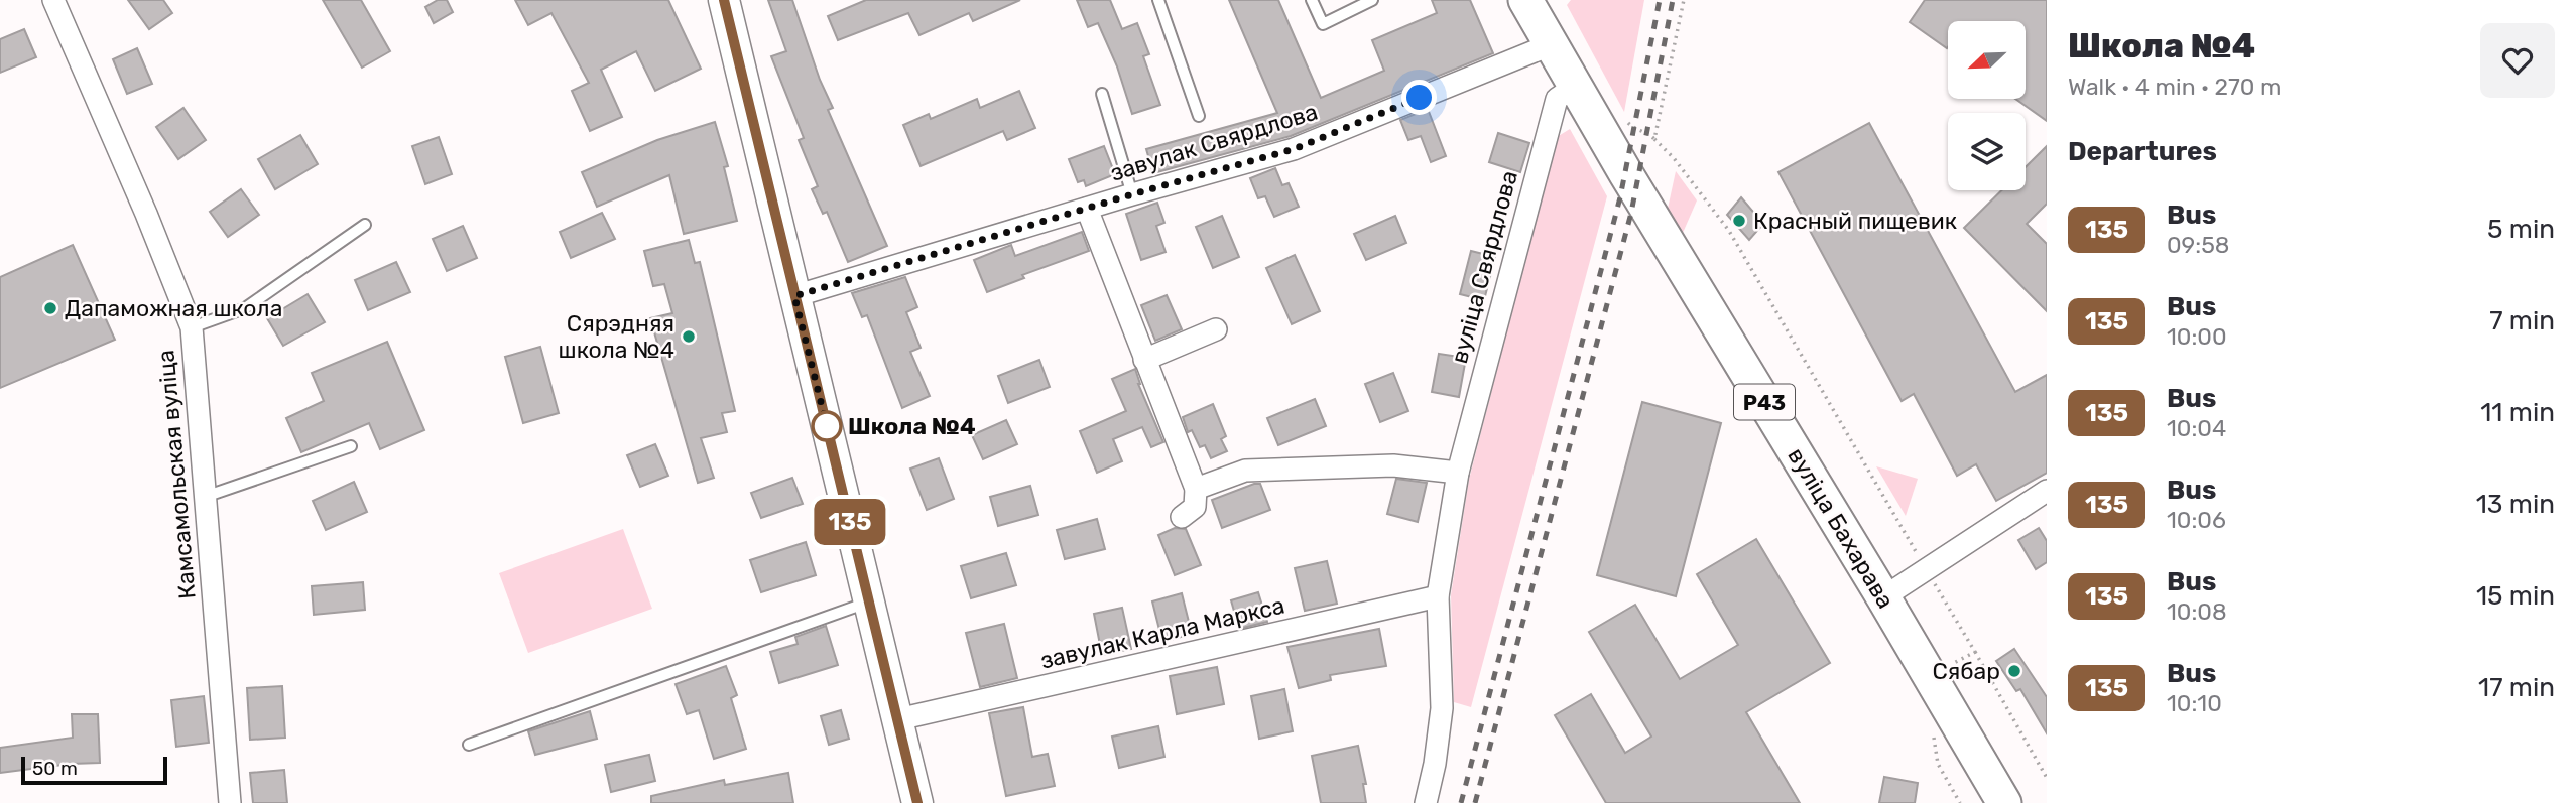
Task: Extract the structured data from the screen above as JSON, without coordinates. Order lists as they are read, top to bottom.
{
  "streets": {
    "main road": ["Р43", "вуліца Бахарава"],
    "street": [
      "завулак Свярдлова",
      "вуліца Свярдлова",
      "Камсамольская вуліца",
      "завулак Карла Маркса"
    ]
  },
  "crossings": [
    ["завулак Свярдлова", "вуліца Бахарава"],
    ["вуліца Свярдлова", "вуліца Бахарава"],
    ["вуліца Свярдлова", "завулак Карла Маркса"]
  ],
  "places": [
    "Красный пищевик",
    "Дапаможная школа",
    "Сярэдняя школа №4",
    "Школа №4",
    "Сябар"
  ],
  "lines": ["bus line 135"],
  "scale_bar": "50 m",
  "north": "bottom left",
  "page": {
    "on_map": "135",
    "heading": [
      ["Школа №4", "Walk · 4 min · 270 m"],
      "Departures"
    ],
    "list": [
      {
        "mark": "135",
        "name": "Bus",
        "note": "09:58",
        "value": "5 min"
      },
      {
        "mark": "135",
        "name": "Bus",
        "note": "10:00",
        "value": "7 min"
      },
      {
        "mark": "135",
        "name": "Bus",
        "note": "10:04",
        "value": "11 min"
      },
      {
        "mark": "135",
        "name": "Bus",
        "note": "10:06",
        "value": "13 min"
      },
      {
        "mark": "135",
        "name": "Bus",
        "note": "10:08",
        "value": "15 min"
      },
      {
        "mark": "135",
        "name": "Bus",
        "note": "10:10",
        "value": "17 min"
      }
    ],
    "scale": "50 m"
  }
}
